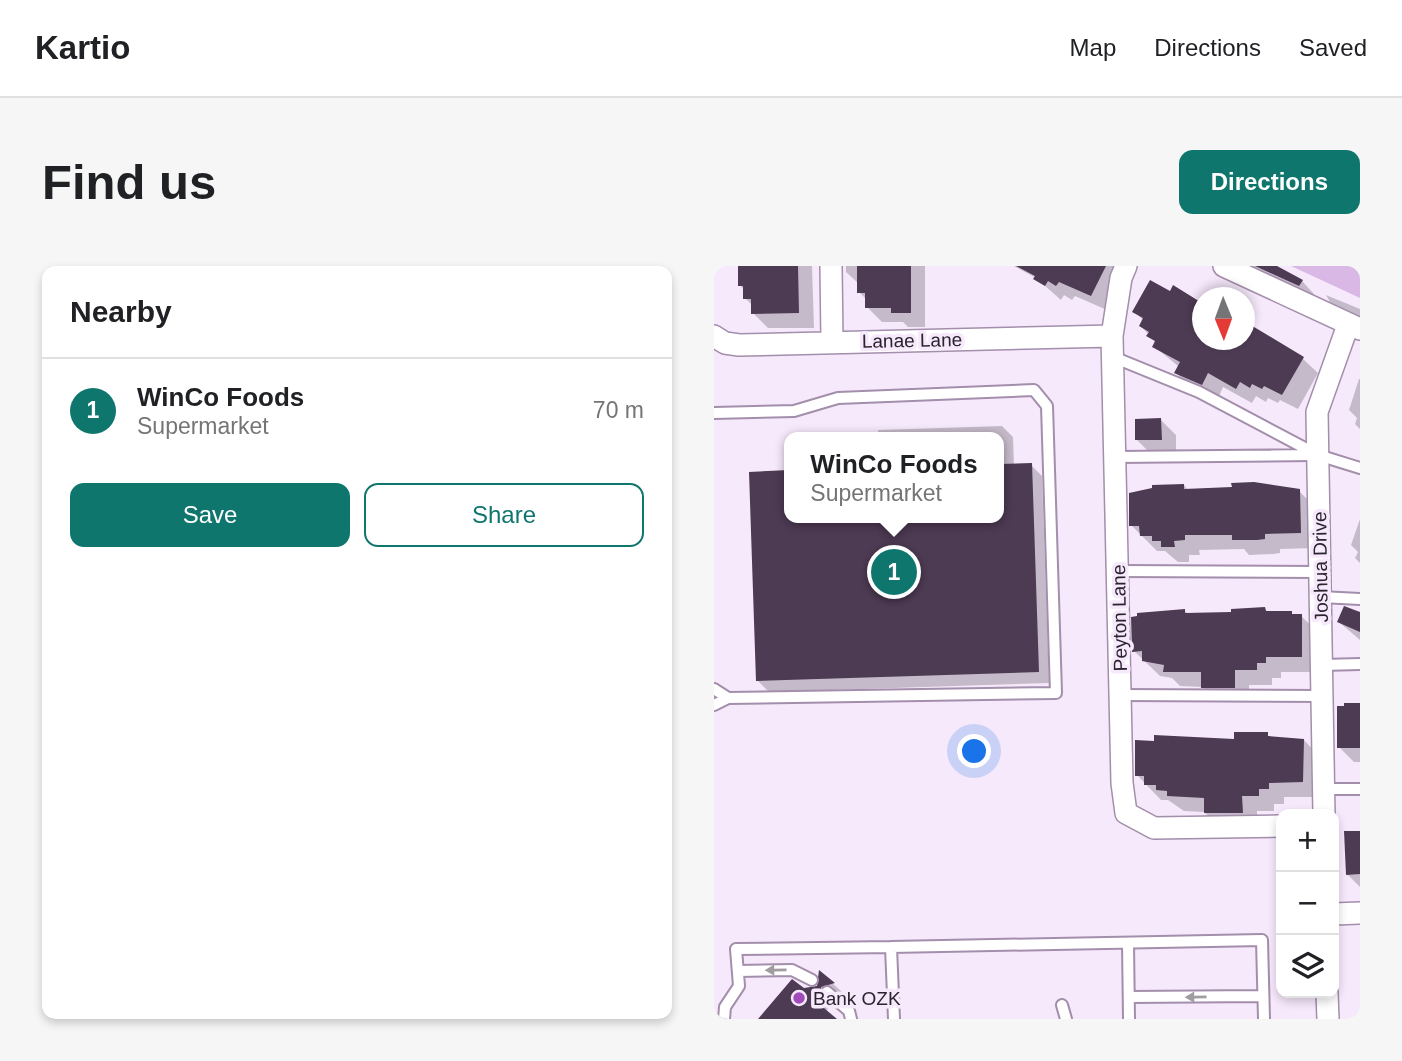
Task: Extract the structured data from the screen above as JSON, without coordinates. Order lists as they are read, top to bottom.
{
  "streets": {
    "street": ["Lanae Lane", "Joshua Drive", "Peyton Lane"]
  },
  "crossings": [
    ["Lanae Lane", "Peyton Lane"]
  ],
  "places": ["Bank OZK"],
  "north": "bottom",
  "page": {
    "header": "Kartio",
    "nav": ["Map", "Directions", "Saved"],
    "buttons": [
      "Directions",
      ["Save", "Share"]
    ],
    "title": "Find us",
    "heading": "Nearby",
    "list": [
      {
        "mark": "1",
        "name": "WinCo Foods",
        "note": "Supermarket",
        "value": "70 m"
      }
    ],
    "popup": ["WinCo Foods", "Supermarket"],
    "pins": "1",
    "map_buttons": ["+", "−"]
  }
}
